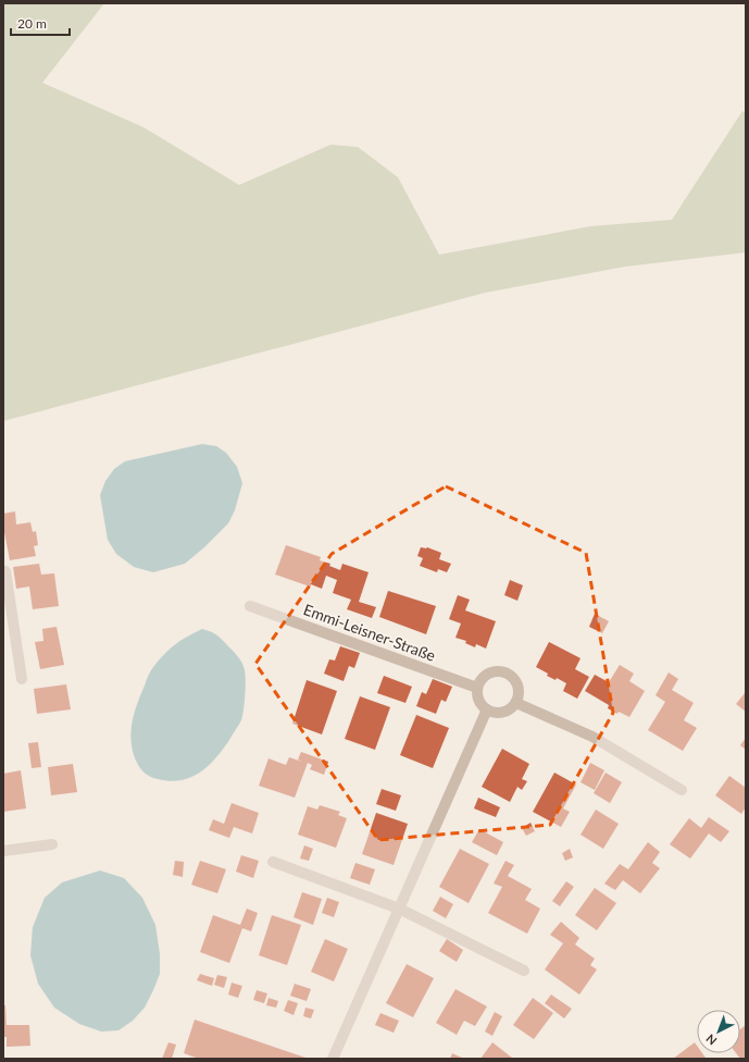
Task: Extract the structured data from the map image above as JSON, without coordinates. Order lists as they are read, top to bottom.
{
  "streets": {
    "street": ["Emmi-Leisner-Straße"]
  },
  "scale_bar": "20 m",
  "north": "bottom left"
}
